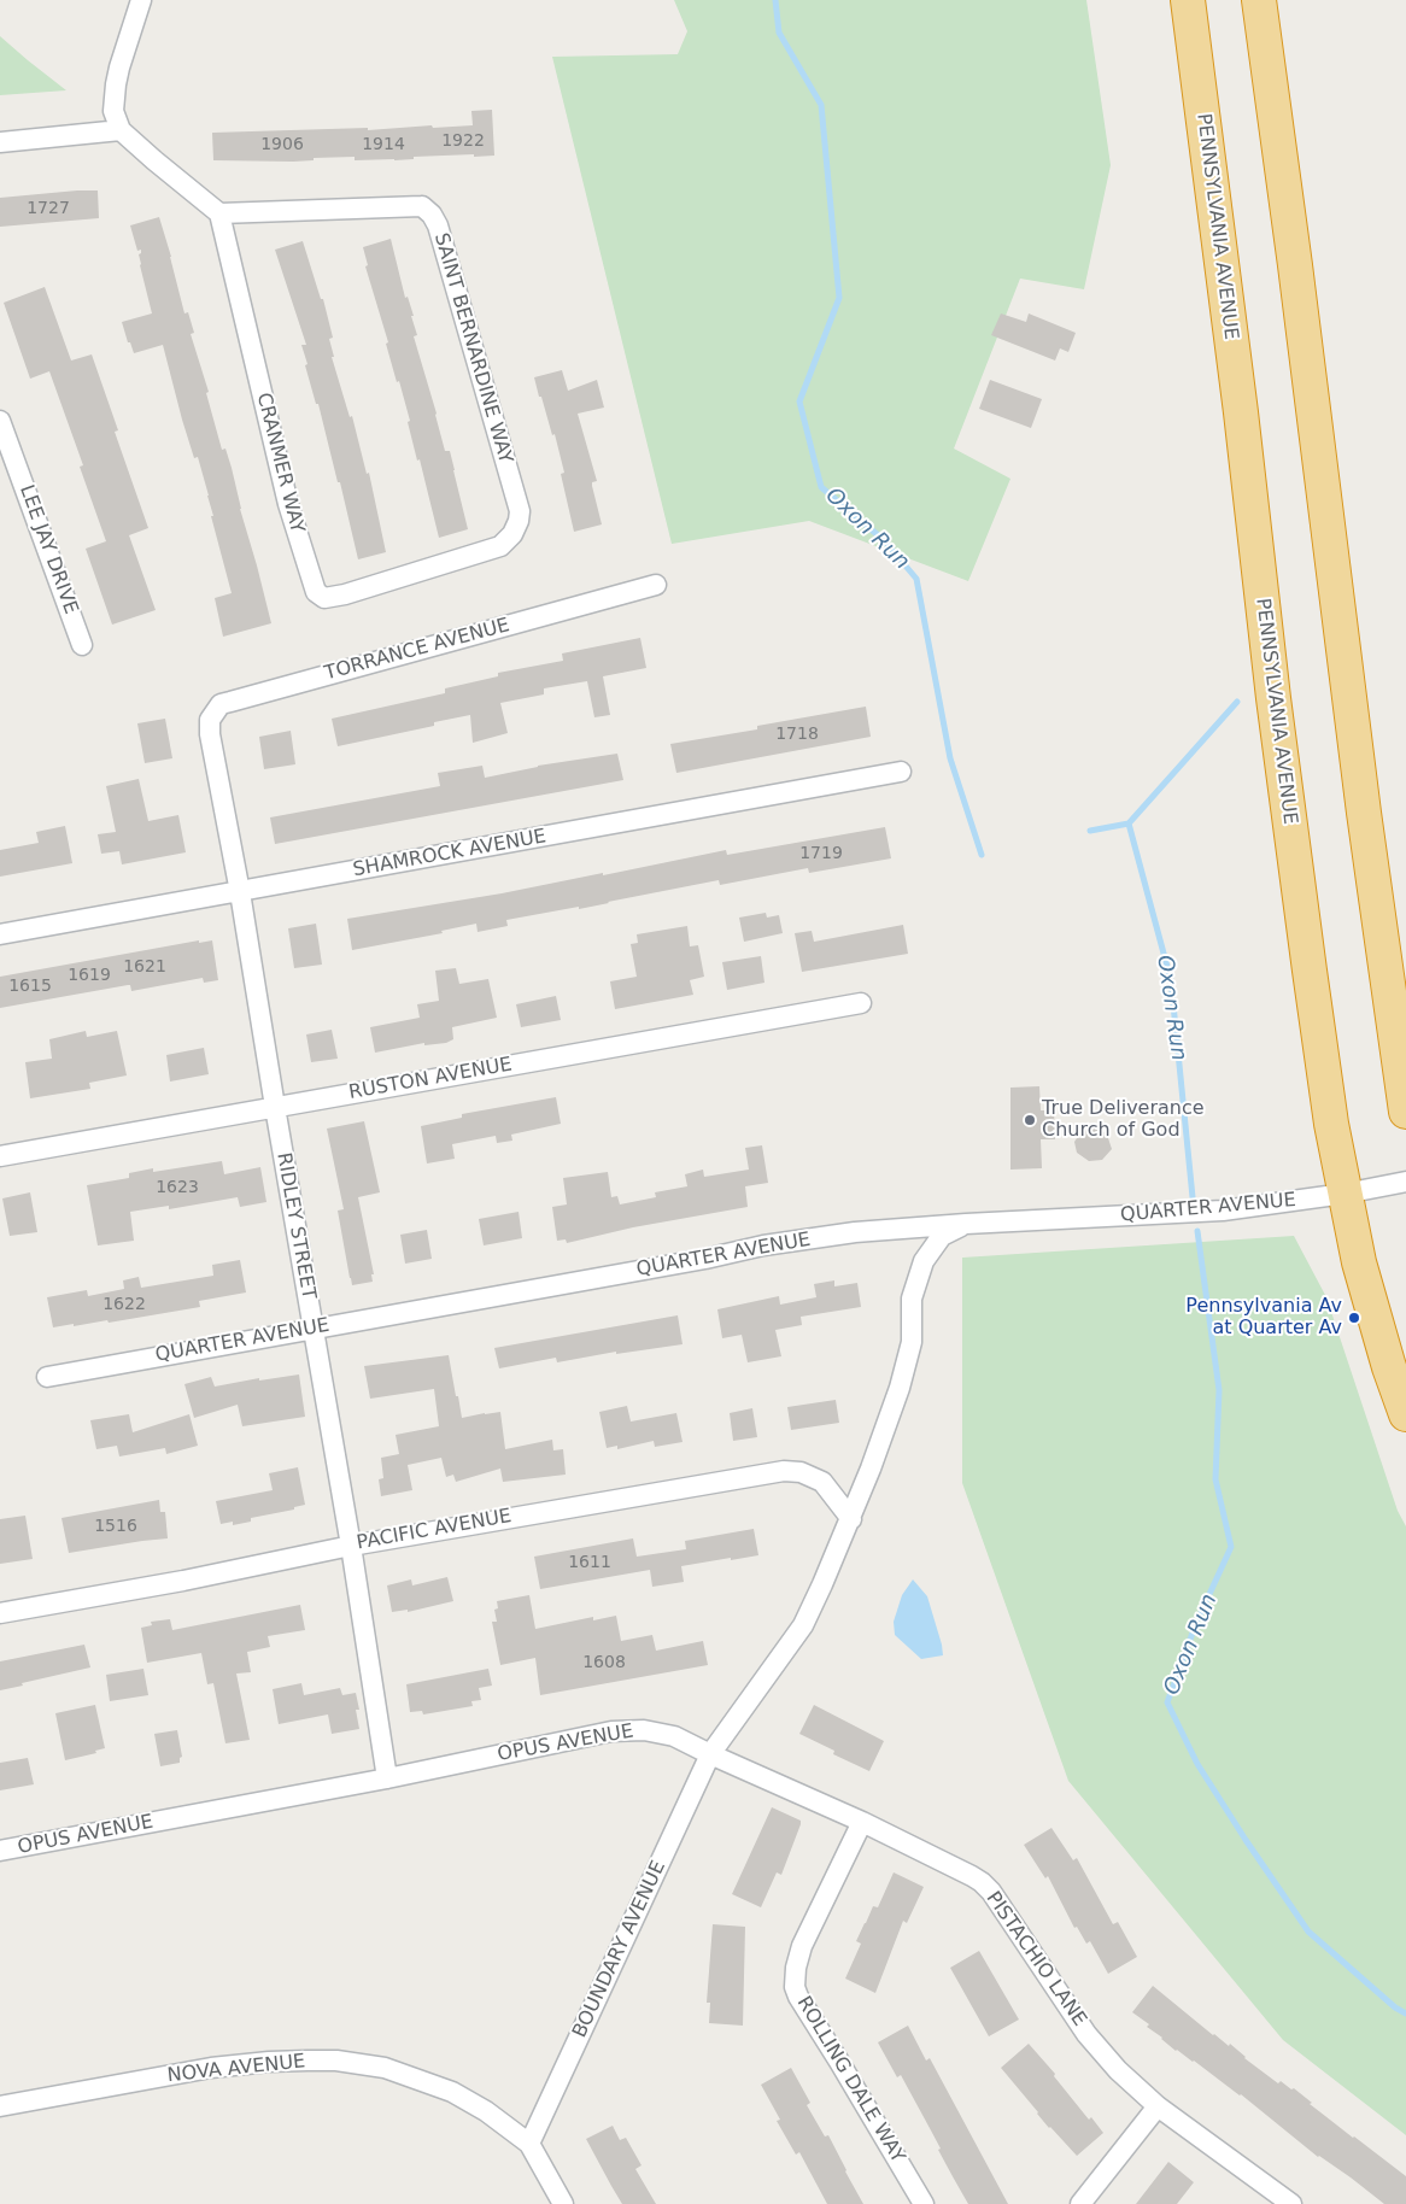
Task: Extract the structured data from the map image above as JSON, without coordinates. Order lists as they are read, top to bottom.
{
  "streets": {
    "highway": ["PENNSYLVANIA AVENUE"],
    "street": [
      "SAINT BERNARDINE WAY",
      "CRANMER WAY",
      "LEE JAY DRIVE",
      "TORRANCE AVENUE",
      "SHAMROCK AVENUE",
      "RUSTON AVENUE",
      "QUARTER AVENUE",
      "RIDLEY STREET",
      "PACIFIC AVENUE",
      "OPUS AVENUE",
      "BOUNDARY AVENUE",
      "PISTACHIO LANE",
      "NOVA AVENUE",
      "ROLLING DALE WAY"
    ]
  },
  "crossings": [
    ["PENNSYLVANIA AVENUE", "QUARTER AVENUE"],
    ["SAINT BERNARDINE WAY", "CRANMER WAY"],
    ["TORRANCE AVENUE", "RIDLEY STREET"],
    ["SHAMROCK AVENUE", "RIDLEY STREET"],
    ["RUSTON AVENUE", "RIDLEY STREET"],
    ["QUARTER AVENUE", "RIDLEY STREET"],
    ["RIDLEY STREET", "PACIFIC AVENUE"],
    ["RIDLEY STREET", "OPUS AVENUE"],
    ["OPUS AVENUE", "BOUNDARY AVENUE"],
    ["OPUS AVENUE", "PISTACHIO LANE"],
    ["BOUNDARY AVENUE", "PISTACHIO LANE"],
    ["BOUNDARY AVENUE", "NOVA AVENUE"],
    ["PISTACHIO LANE", "ROLLING DALE WAY"]
  ],
  "water": ["Oxon Run"],
  "places": ["True Deliverance Church of God", "Pennsylvania Av at Quarter Av"],
  "house_numbers": [
    "1922",
    "1906",
    "1914",
    "1727",
    "1718",
    "1719",
    "1621",
    "1619",
    "1615",
    "1623",
    "1622",
    "1516",
    "1611",
    "1608"
  ]
}
